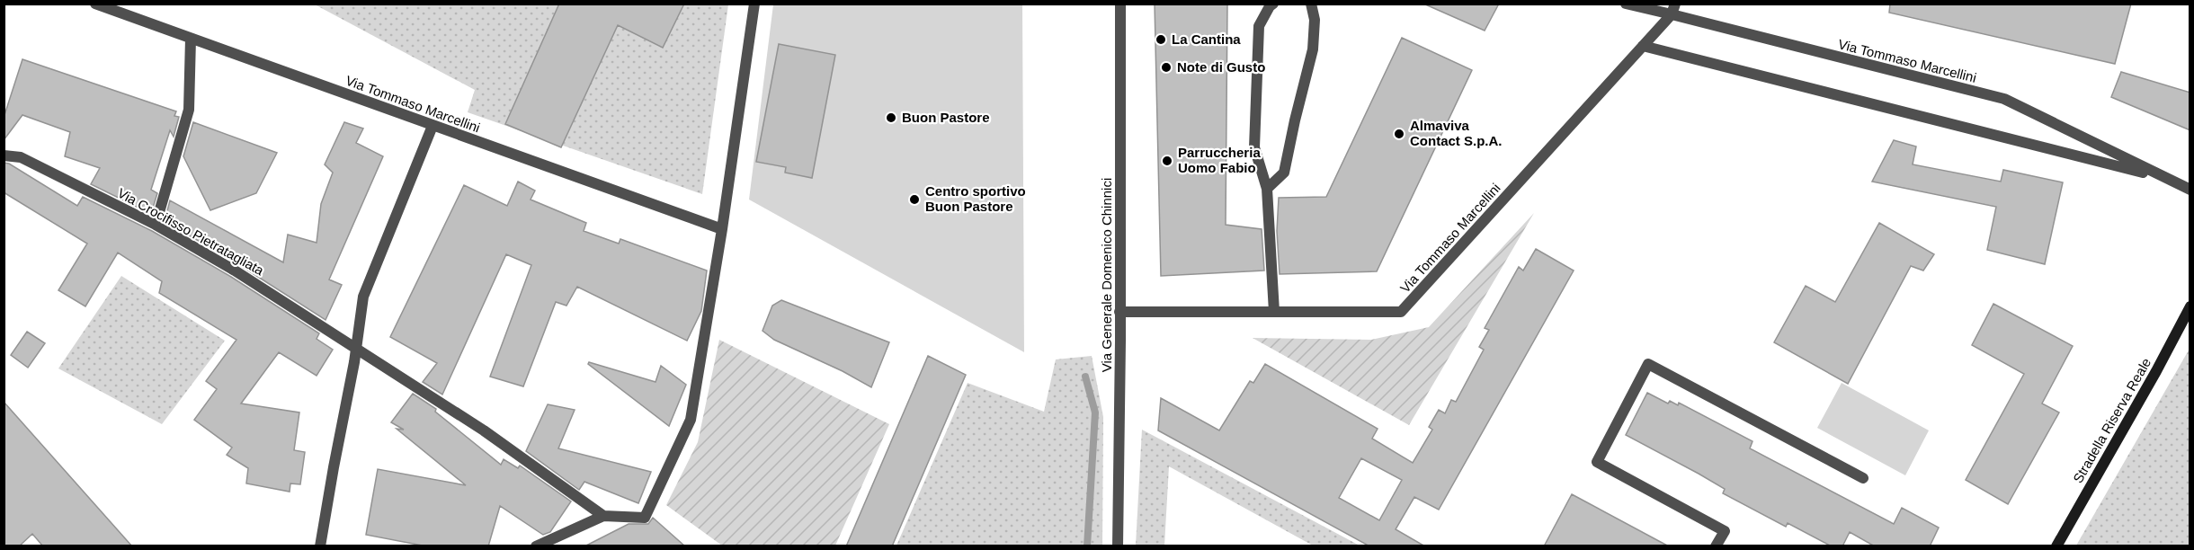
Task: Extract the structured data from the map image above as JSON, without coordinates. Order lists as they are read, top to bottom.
{
  "streets": {
    "street": [
      "Via Tommaso Marcellini",
      "Via Crocifisso Pietratagliata",
      "Via Generale Domenico Chinnici",
      "Stradella Riserva Reale"
    ]
  },
  "crossings": [
    ["Via Tommaso Marcellini", "Via Generale Domenico Chinnici"]
  ],
  "places": [
    "La Cantina",
    "Note di Gusto",
    "Buon Pastore",
    "Almaviva Contact S.p.A.",
    "Parruccheria Uomo Fabio",
    "Centro sportivo Buon Pastore"
  ]
}
